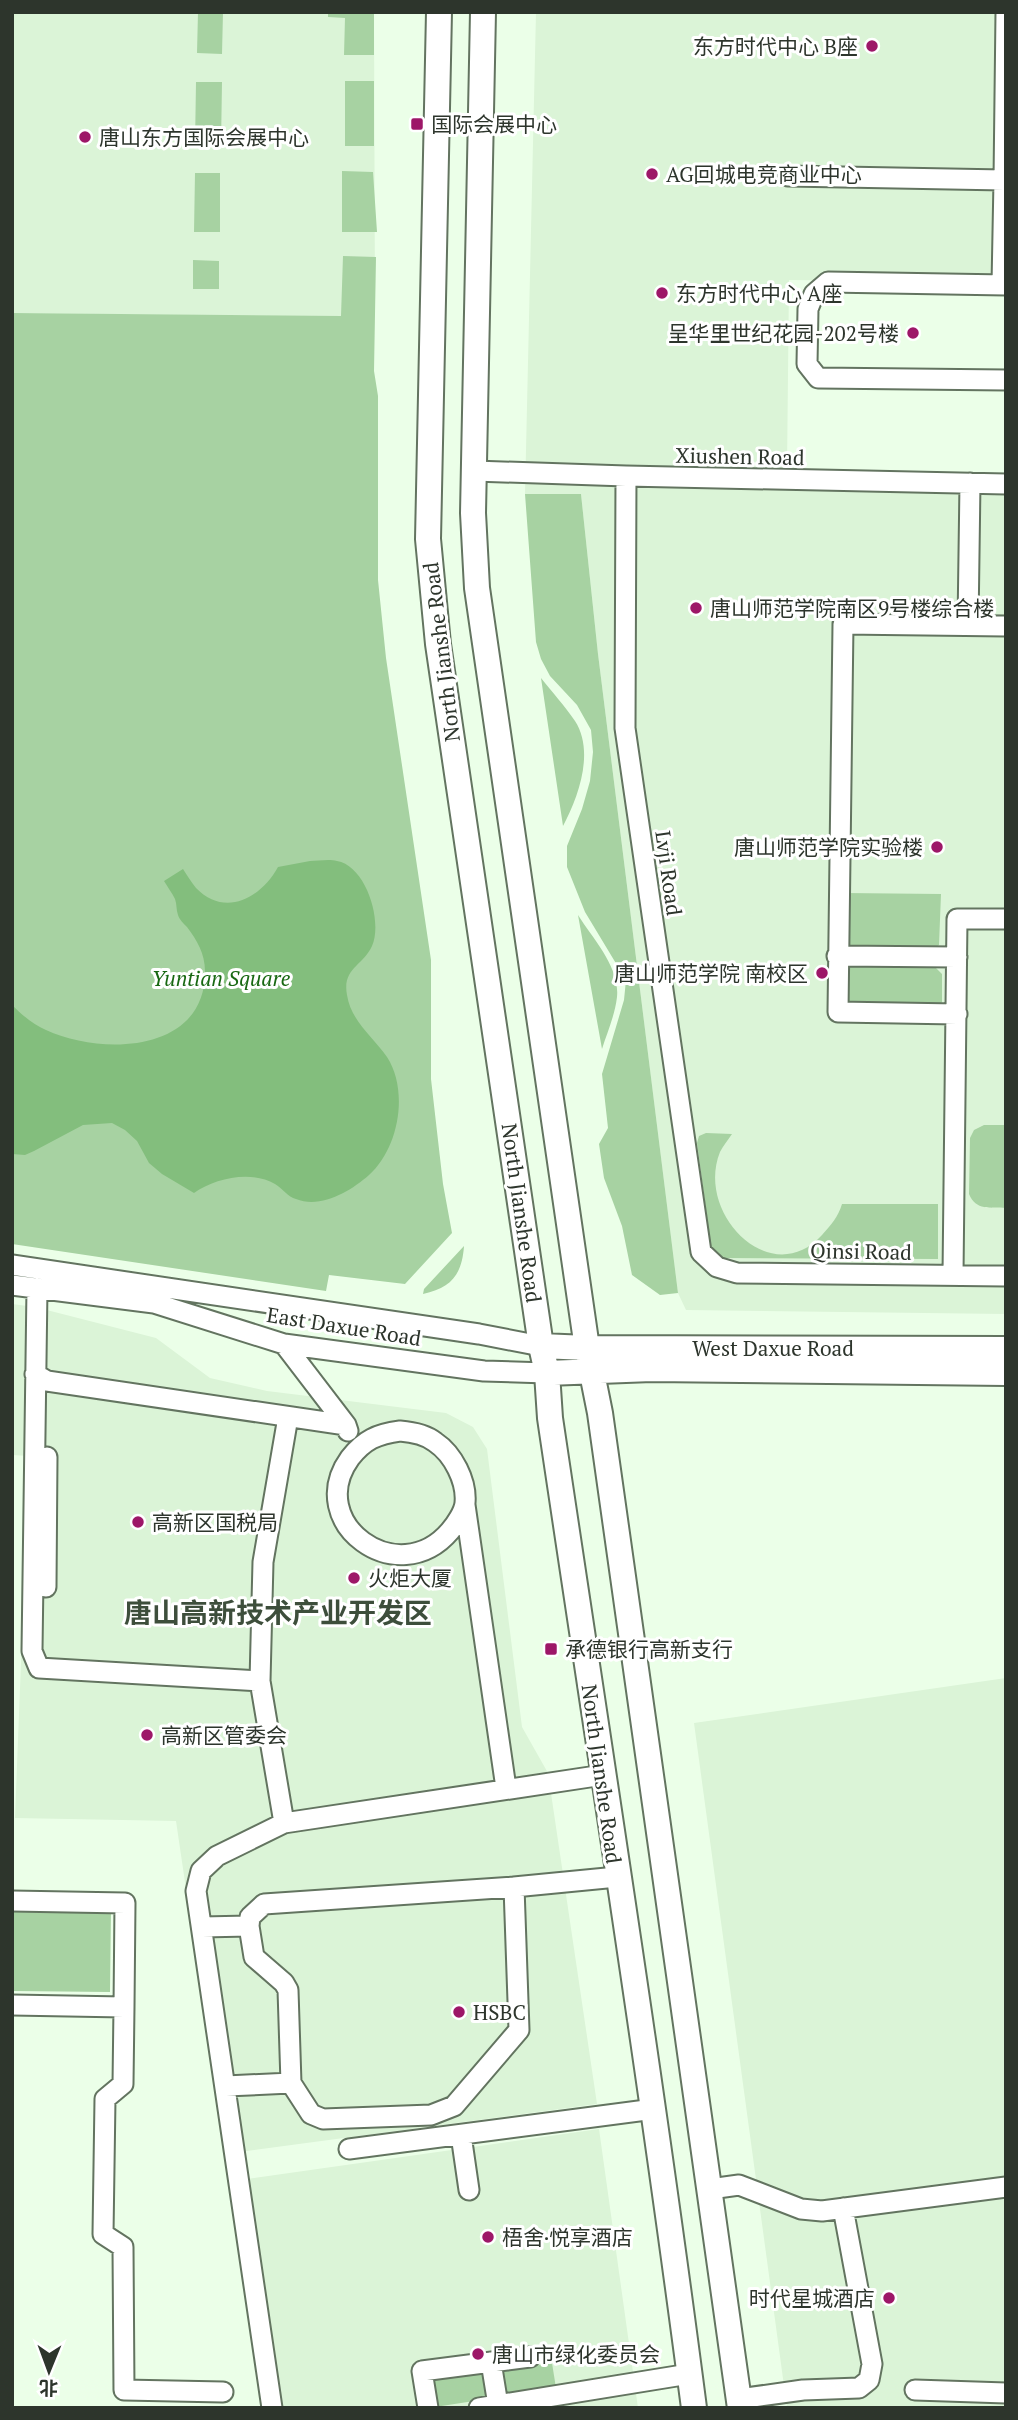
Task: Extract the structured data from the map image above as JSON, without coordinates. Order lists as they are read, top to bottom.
{
  "streets": {
    "main road": ["North Jianshe Road", "West Daxue Road"],
    "street": [
      "Xiushen Road",
      "Lvji Road",
      "Qinsi Road",
      "East Daxue Road"
    ]
  },
  "crossings": [
    ["Xiushen Road", "North Jianshe Road"],
    ["Xiushen Road", "Lvji Road"],
    ["North Jianshe Road", "East Daxue Road"],
    ["North Jianshe Road", "West Daxue Road"],
    ["Lvji Road", "Qinsi Road"],
    ["East Daxue Road", "West Daxue Road"]
  ],
  "districts": ["唐山高新技术产业开发区"],
  "parks": ["Yuntian Square"],
  "places": {
    "other": [
      "东方时代中心 B座",
      "唐山东方国际会展中心",
      "AG回城电竞商业中心",
      "东方时代中心 A座",
      "呈华里世纪花园-202号楼",
      "唐山师范学院南区9号楼综合楼",
      "唐山师范学院实验楼",
      "唐山师范学院 南校区",
      "高新区国税局",
      "火炬大厦",
      "高新区管委会",
      "HSBC",
      "梧舍·悦享酒店",
      "时代星城酒店",
      "唐山市绿化委员会"
    ],
    "transit": ["国际会展中心", "承德银行高新支行"]
  },
  "north": "bottom"
}
